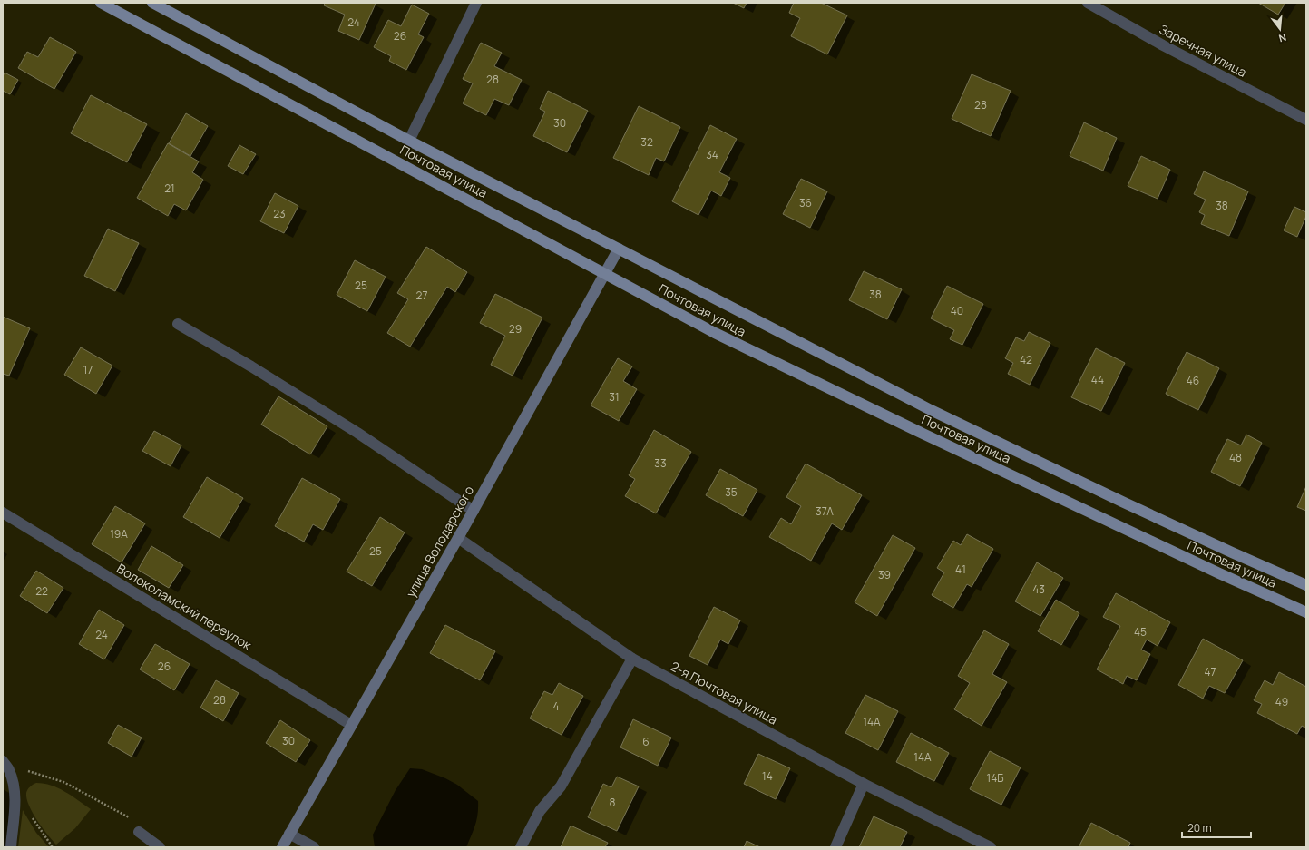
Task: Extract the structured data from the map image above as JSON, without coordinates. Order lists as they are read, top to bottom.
{
  "streets": {
    "main road": ["Почтовая улица"],
    "street": [
      "Заречная улица",
      "улица Володарского",
      "Волоколамский переулок",
      "2-я Почтовая улица"
    ]
  },
  "crossings": [
    ["Почтовая улица", "улица Володарского"],
    ["улица Володарского", "Волоколамский переулок"],
    ["улица Володарского", "2-я Почтовая улица"]
  ],
  "house_numbers": [
    "24",
    "26",
    "28",
    "28",
    "30",
    "32",
    "34",
    "21",
    "36",
    "38",
    "23",
    "25",
    "38",
    "27",
    "40",
    "29",
    "42",
    "17",
    "44",
    "46",
    "31",
    "48",
    "33",
    "35",
    "37А",
    "19А",
    "25",
    "41",
    "39",
    "43",
    "22",
    "45",
    "24",
    "26",
    "47",
    "28",
    "49",
    "4",
    "14А",
    "30",
    "6",
    "14А",
    "14",
    "14Б",
    "8"
  ],
  "scale_bar": "20 m",
  "north": "bottom"
}
